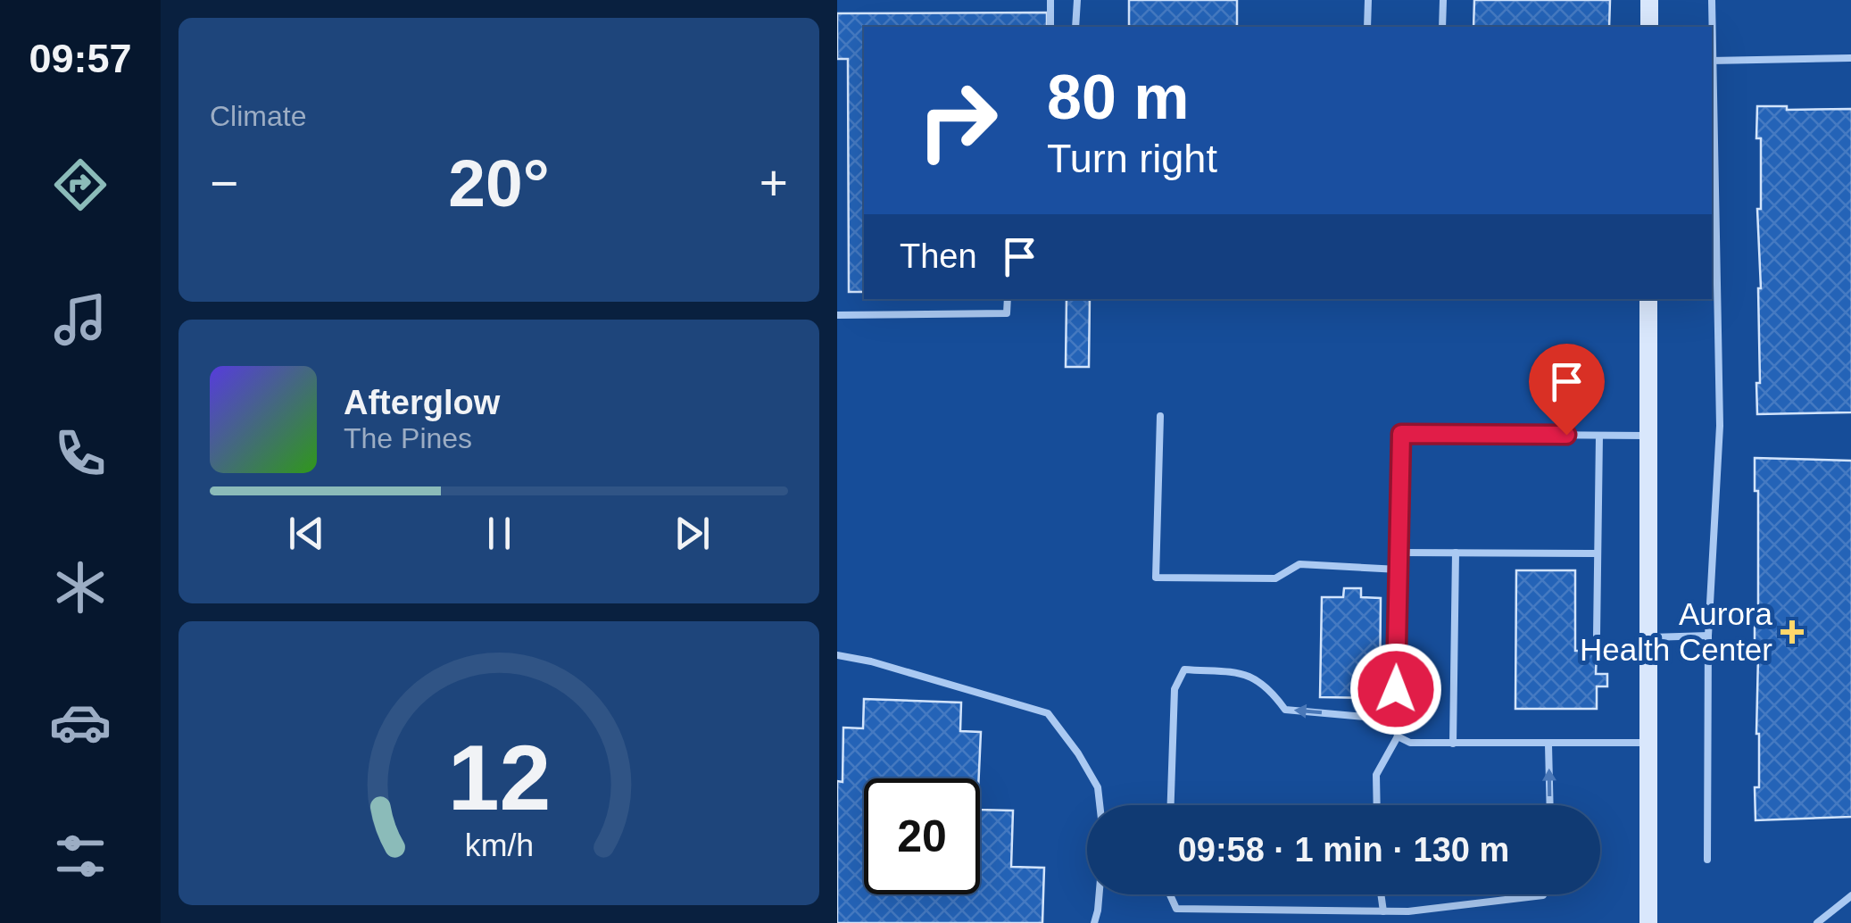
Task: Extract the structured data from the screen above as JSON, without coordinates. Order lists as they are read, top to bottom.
{
  "places": {
    "health": ["Aurora Health Center"]
  },
  "page": {
    "tabs": "09:57",
    "tile": "Climate",
    "turn": ["80 m", "Turn right"],
    "heat": ["−", "20°", "+"],
    "then": "Then",
    "song": ["Afterglow", "The Pines"],
    "limit": "20",
    "trip": "09:58 · 1 min · 130 m",
    "gauge": ["12", "km/h"]
  }
}
